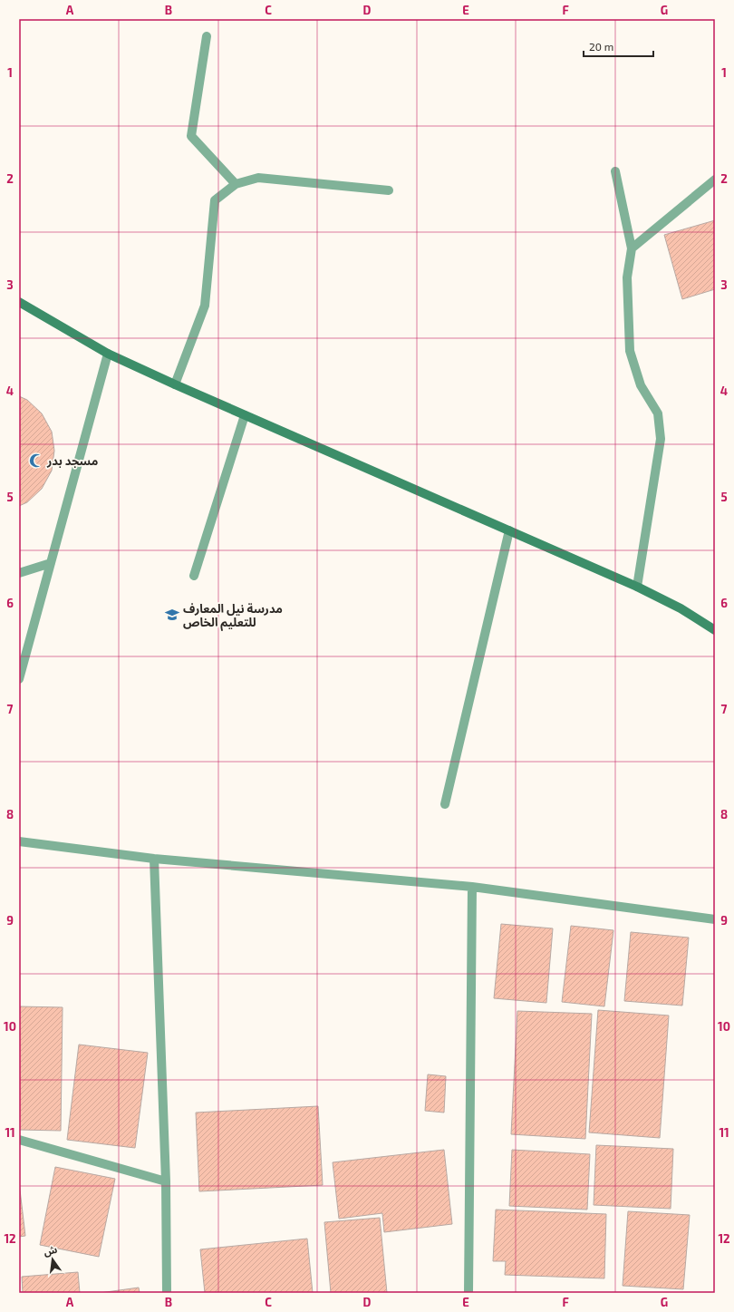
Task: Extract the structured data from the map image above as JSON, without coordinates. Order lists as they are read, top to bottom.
{
  "places": {
    "mosque": ["مسجد بدر"],
    "school or university": ["مدرسة نيل المعارف للتعليم الخاص"]
  },
  "scale_bar": "20 m",
  "north": "top",
  "grid": {
    "columns": [
      "A",
      "B",
      "C",
      "D",
      "E",
      "F",
      "G"
    ],
    "rows": [
      "1",
      "2",
      "3",
      "4",
      "5",
      "6",
      "7",
      "8",
      "9",
      "10",
      "11",
      "12"
    ]
  }
}
